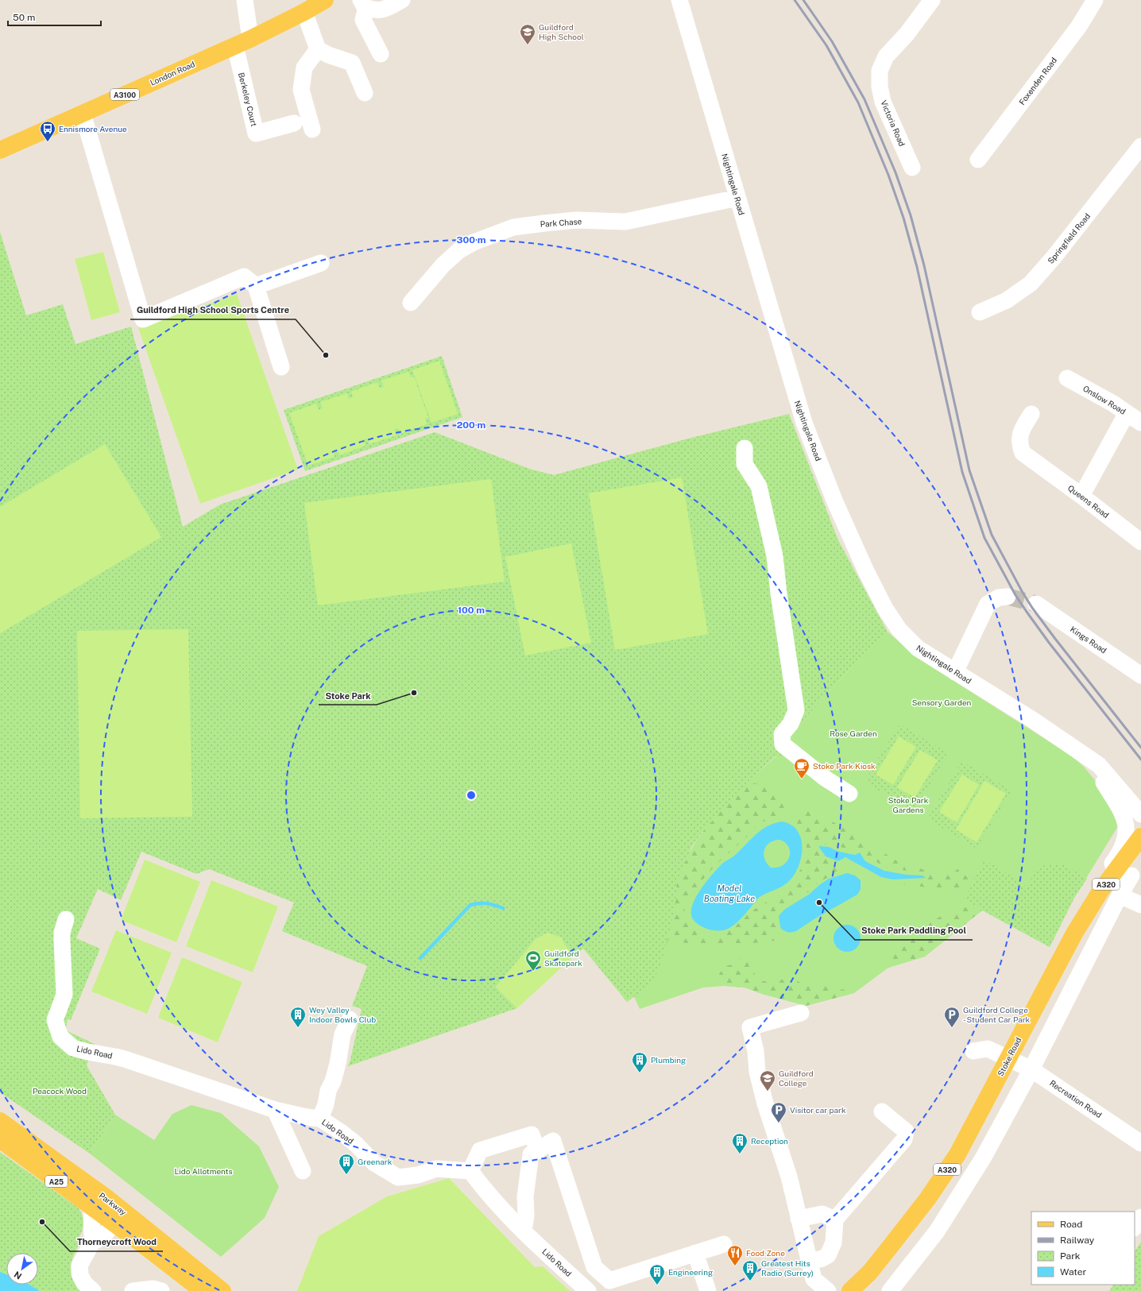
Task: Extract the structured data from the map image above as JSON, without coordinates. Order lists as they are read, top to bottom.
{
  "streets": {
    "main road": [
      "London Road",
      "A3100",
      "A320",
      "Stoke Road",
      "A25",
      "Parkway"
    ],
    "street": [
      "Foxenden Road",
      "Berkeley Court",
      "Victoria Road",
      "Nightingale Road",
      "Park Chase",
      "Springfield Road",
      "Onslow Road",
      "Queens Road",
      "Kings Road",
      "Lido Road",
      "Recreation Road"
    ]
  },
  "crossings": [
    ["London Road", "Berkeley Court"],
    ["Nightingale Road", "Park Chase"],
    ["Nightingale Road", "Stoke Road"],
    ["Stoke Road", "Recreation Road"]
  ],
  "water": ["Model Boating Lake"],
  "parks": [
    "Sensory Garden",
    "Rose Garden",
    "Stoke Park Gardens",
    "Peacock Wood",
    "Lido Allotments"
  ],
  "places": {
    "school or university": ["Guildford High School", "Guildford College"],
    "bus stop": ["Ennismore Avenue"],
    "other": [
      "Guildford High School Sports Centre",
      "Stoke Park",
      "Stoke Park Paddling Pool",
      "Thorneycroft Wood"
    ],
    "cafe": ["Stoke Park Kiosk"],
    "sports": ["Guildford Skatepark"],
    "building": [
      "Wey Valley Indoor Bowls Club",
      "Plumbing",
      "Reception",
      "Greenark",
      "Greatest Hits Radio (Surrey)",
      "Engineering"
    ],
    "parking": ["Guildford College - Student Car Park", "Visitor car park"],
    "restaurant": ["Food Zone"]
  },
  "legend": [
    "Road",
    "Railway",
    "Park",
    "Water"
  ],
  "scale_bar": "50 m",
  "north": "bottom left",
  "rings": ["300 m", "200 m", "100 m"]
}
